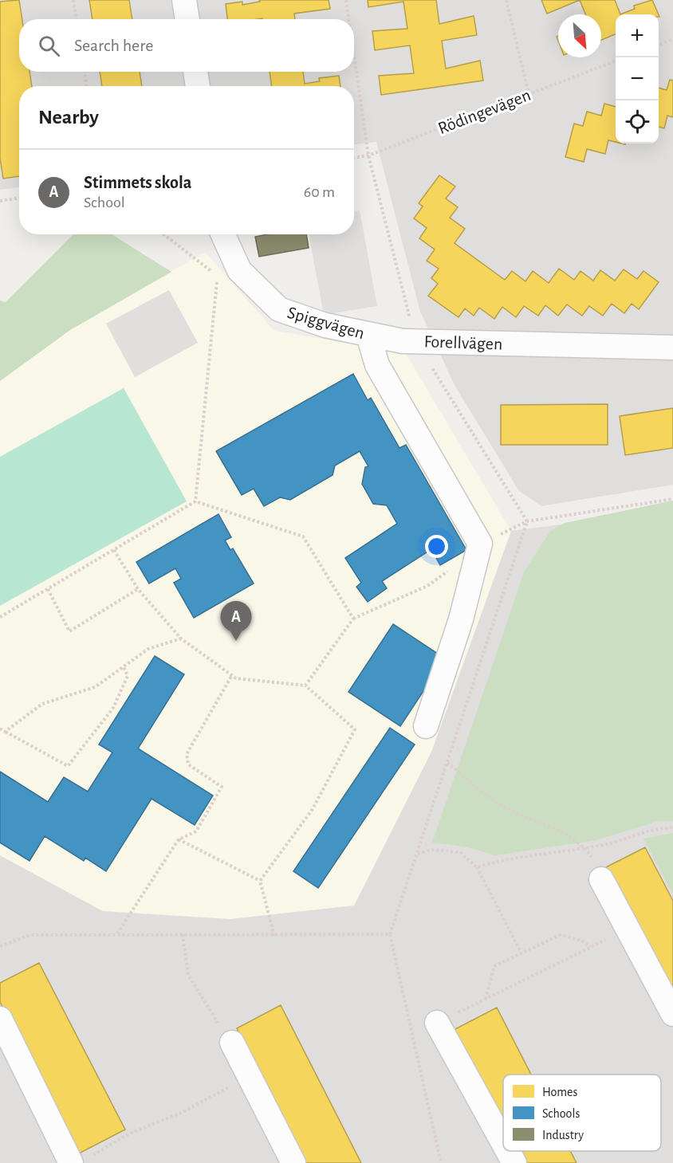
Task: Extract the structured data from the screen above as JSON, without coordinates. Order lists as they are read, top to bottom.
{
  "streets": {
    "street": ["Spiggvägen", "Forellvägen"],
    "path": ["Rödingevägen"]
  },
  "crossings": [
    ["Rödingevägen", "Forellvägen"],
    ["Spiggvägen", "Forellvägen"]
  ],
  "legend": ["Homes", "Schools", "Industry"],
  "north": "bottom right",
  "page": {
    "map_buttons": ["+", "−"],
    "search": "Search here",
    "heading": "Nearby",
    "list": [
      {
        "mark": "A",
        "name": "Stimmets skola",
        "note": "School",
        "value": "60 m"
      }
    ],
    "pins": "A"
  }
}
